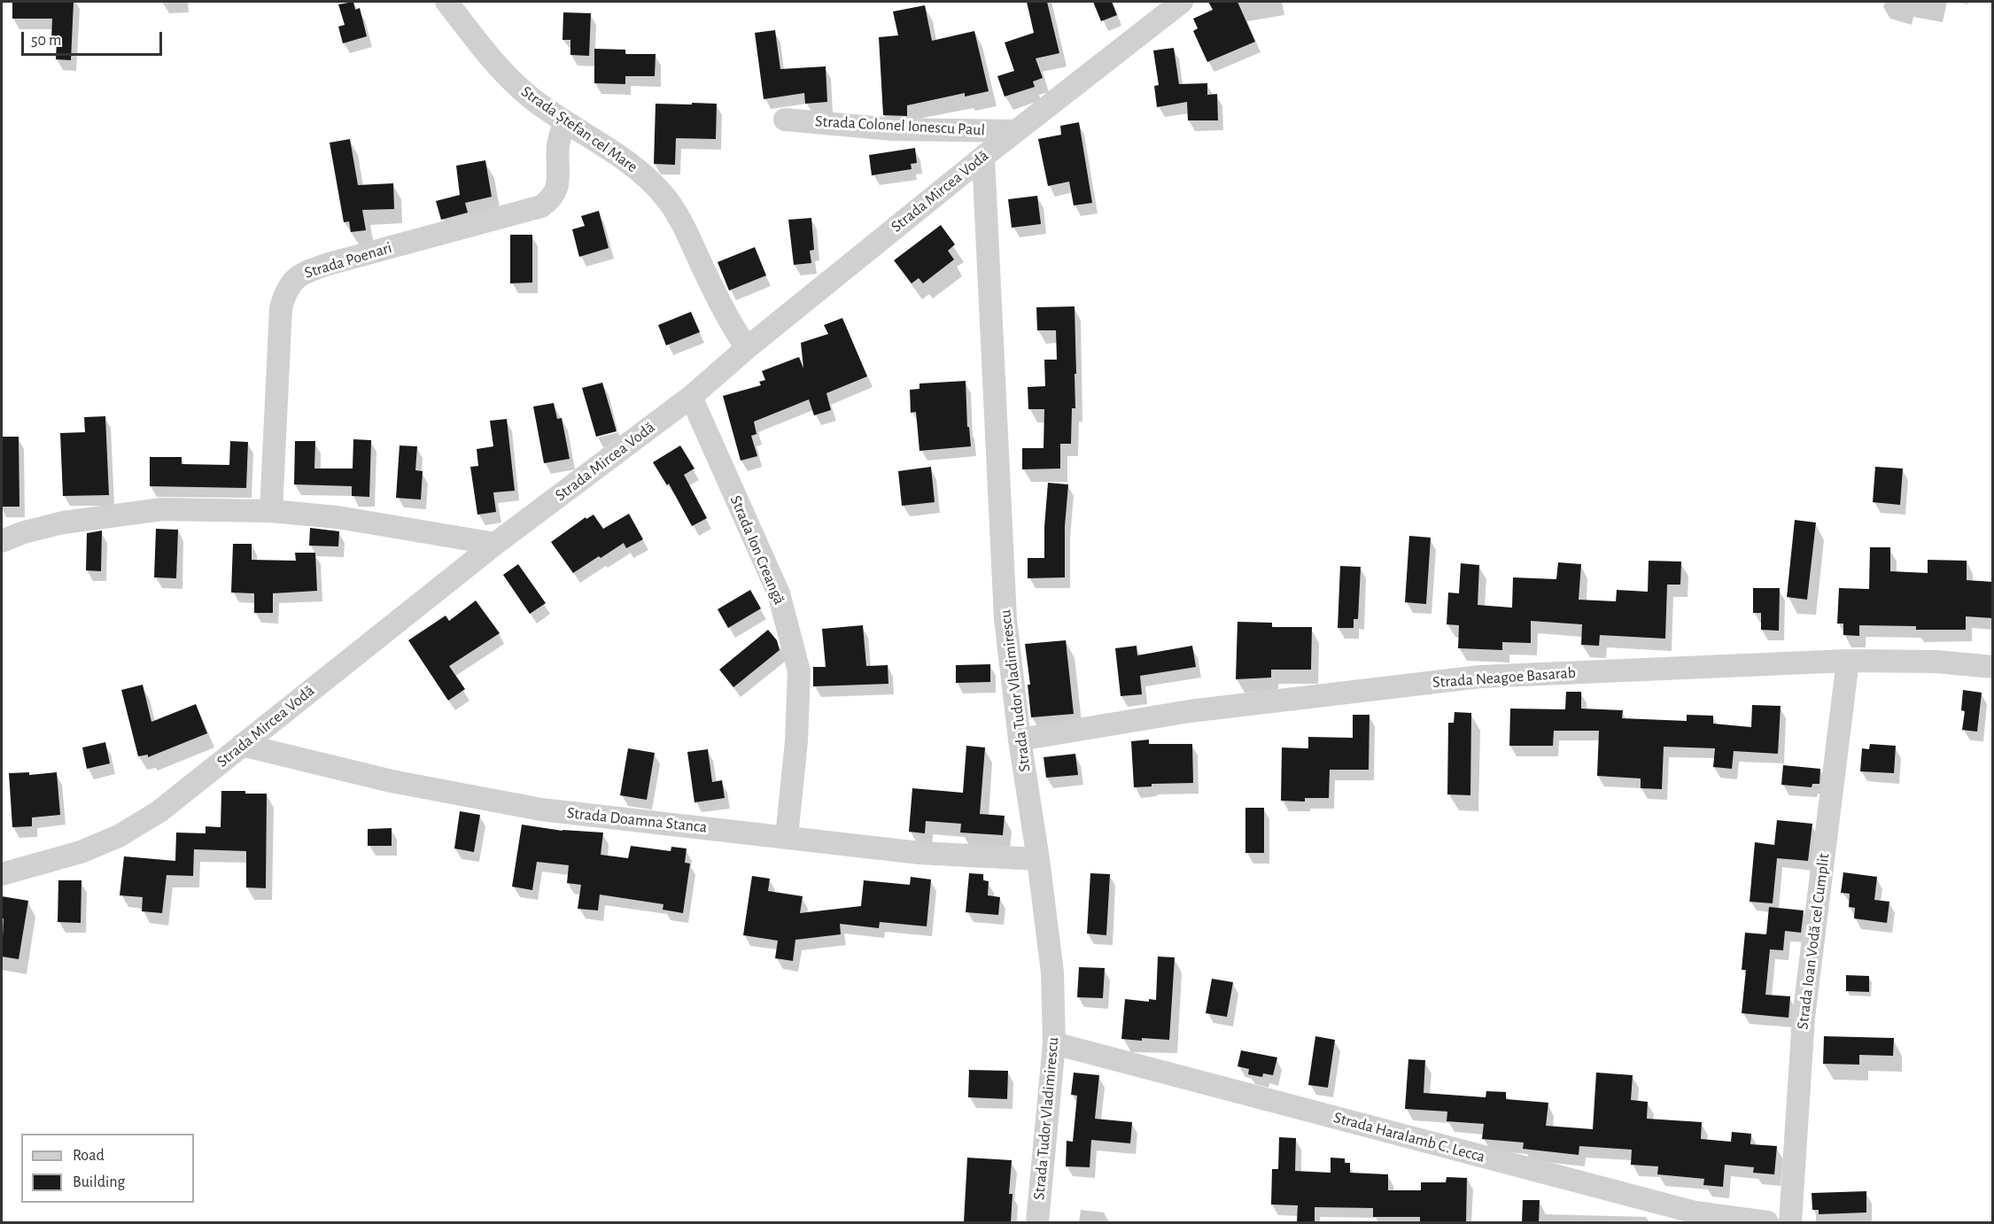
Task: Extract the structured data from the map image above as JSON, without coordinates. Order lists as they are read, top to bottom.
{
  "streets": {
    "street": [
      "Strada Colonel Ionescu Paul",
      "Strada Ștefan cel Mare",
      "Strada Mircea Vodă",
      "Strada Poenari",
      "Strada Ion Creangă",
      "Strada Neagoe Basarab",
      "Strada Tudor Vladimirescu",
      "Strada Doamna Stanca",
      "Strada Ioan Vodă cel Cumplit",
      "Strada Haralamb C. Lecca"
    ]
  },
  "crossings": [
    ["Strada Colonel Ionescu Paul", "Strada Mircea Vodă"],
    ["Strada Ștefan cel Mare", "Strada Mircea Vodă"],
    ["Strada Ștefan cel Mare", "Strada Poenari"],
    ["Strada Mircea Vodă", "Strada Ion Creangă"],
    ["Strada Mircea Vodă", "Strada Tudor Vladimirescu"],
    ["Strada Mircea Vodă", "Strada Doamna Stanca"],
    ["Strada Ion Creangă", "Strada Doamna Stanca"],
    ["Strada Neagoe Basarab", "Strada Tudor Vladimirescu"],
    ["Strada Neagoe Basarab", "Strada Ioan Vodă cel Cumplit"],
    ["Strada Tudor Vladimirescu", "Strada Doamna Stanca"],
    ["Strada Tudor Vladimirescu", "Strada Haralamb C. Lecca"]
  ],
  "legend": ["Road", "Building"],
  "scale_bar": "50 m"
}
